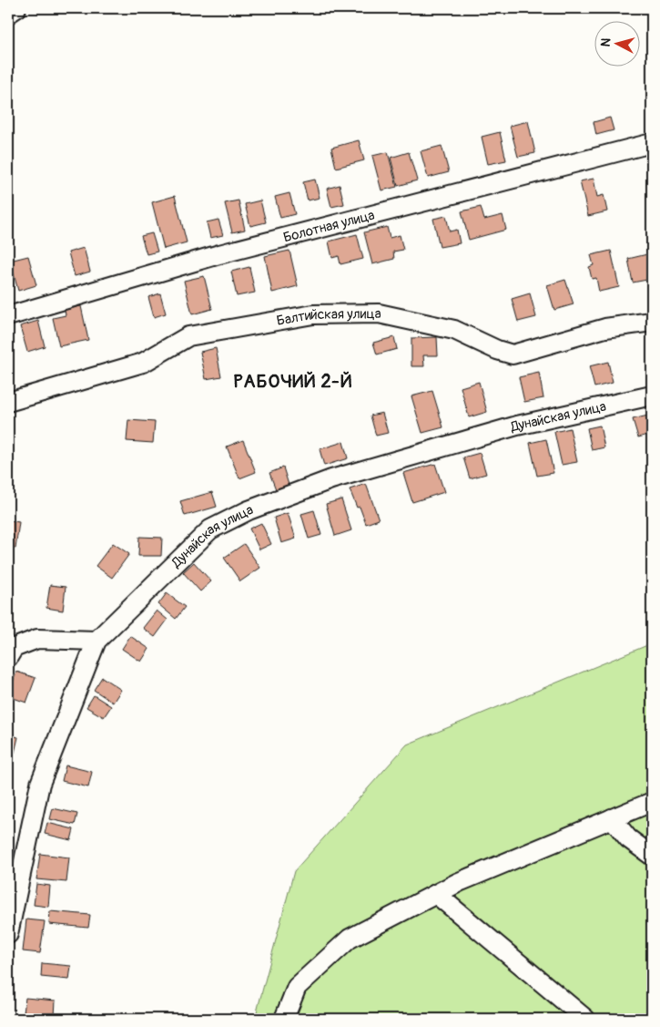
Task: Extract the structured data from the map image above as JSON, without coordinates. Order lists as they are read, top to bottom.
{
  "streets": {
    "street": ["Болотная улица", "Балтийская улица", "Дунайская улица"]
  },
  "districts": ["РАБОЧИЙ 2‑Й"],
  "north": "left"
}
